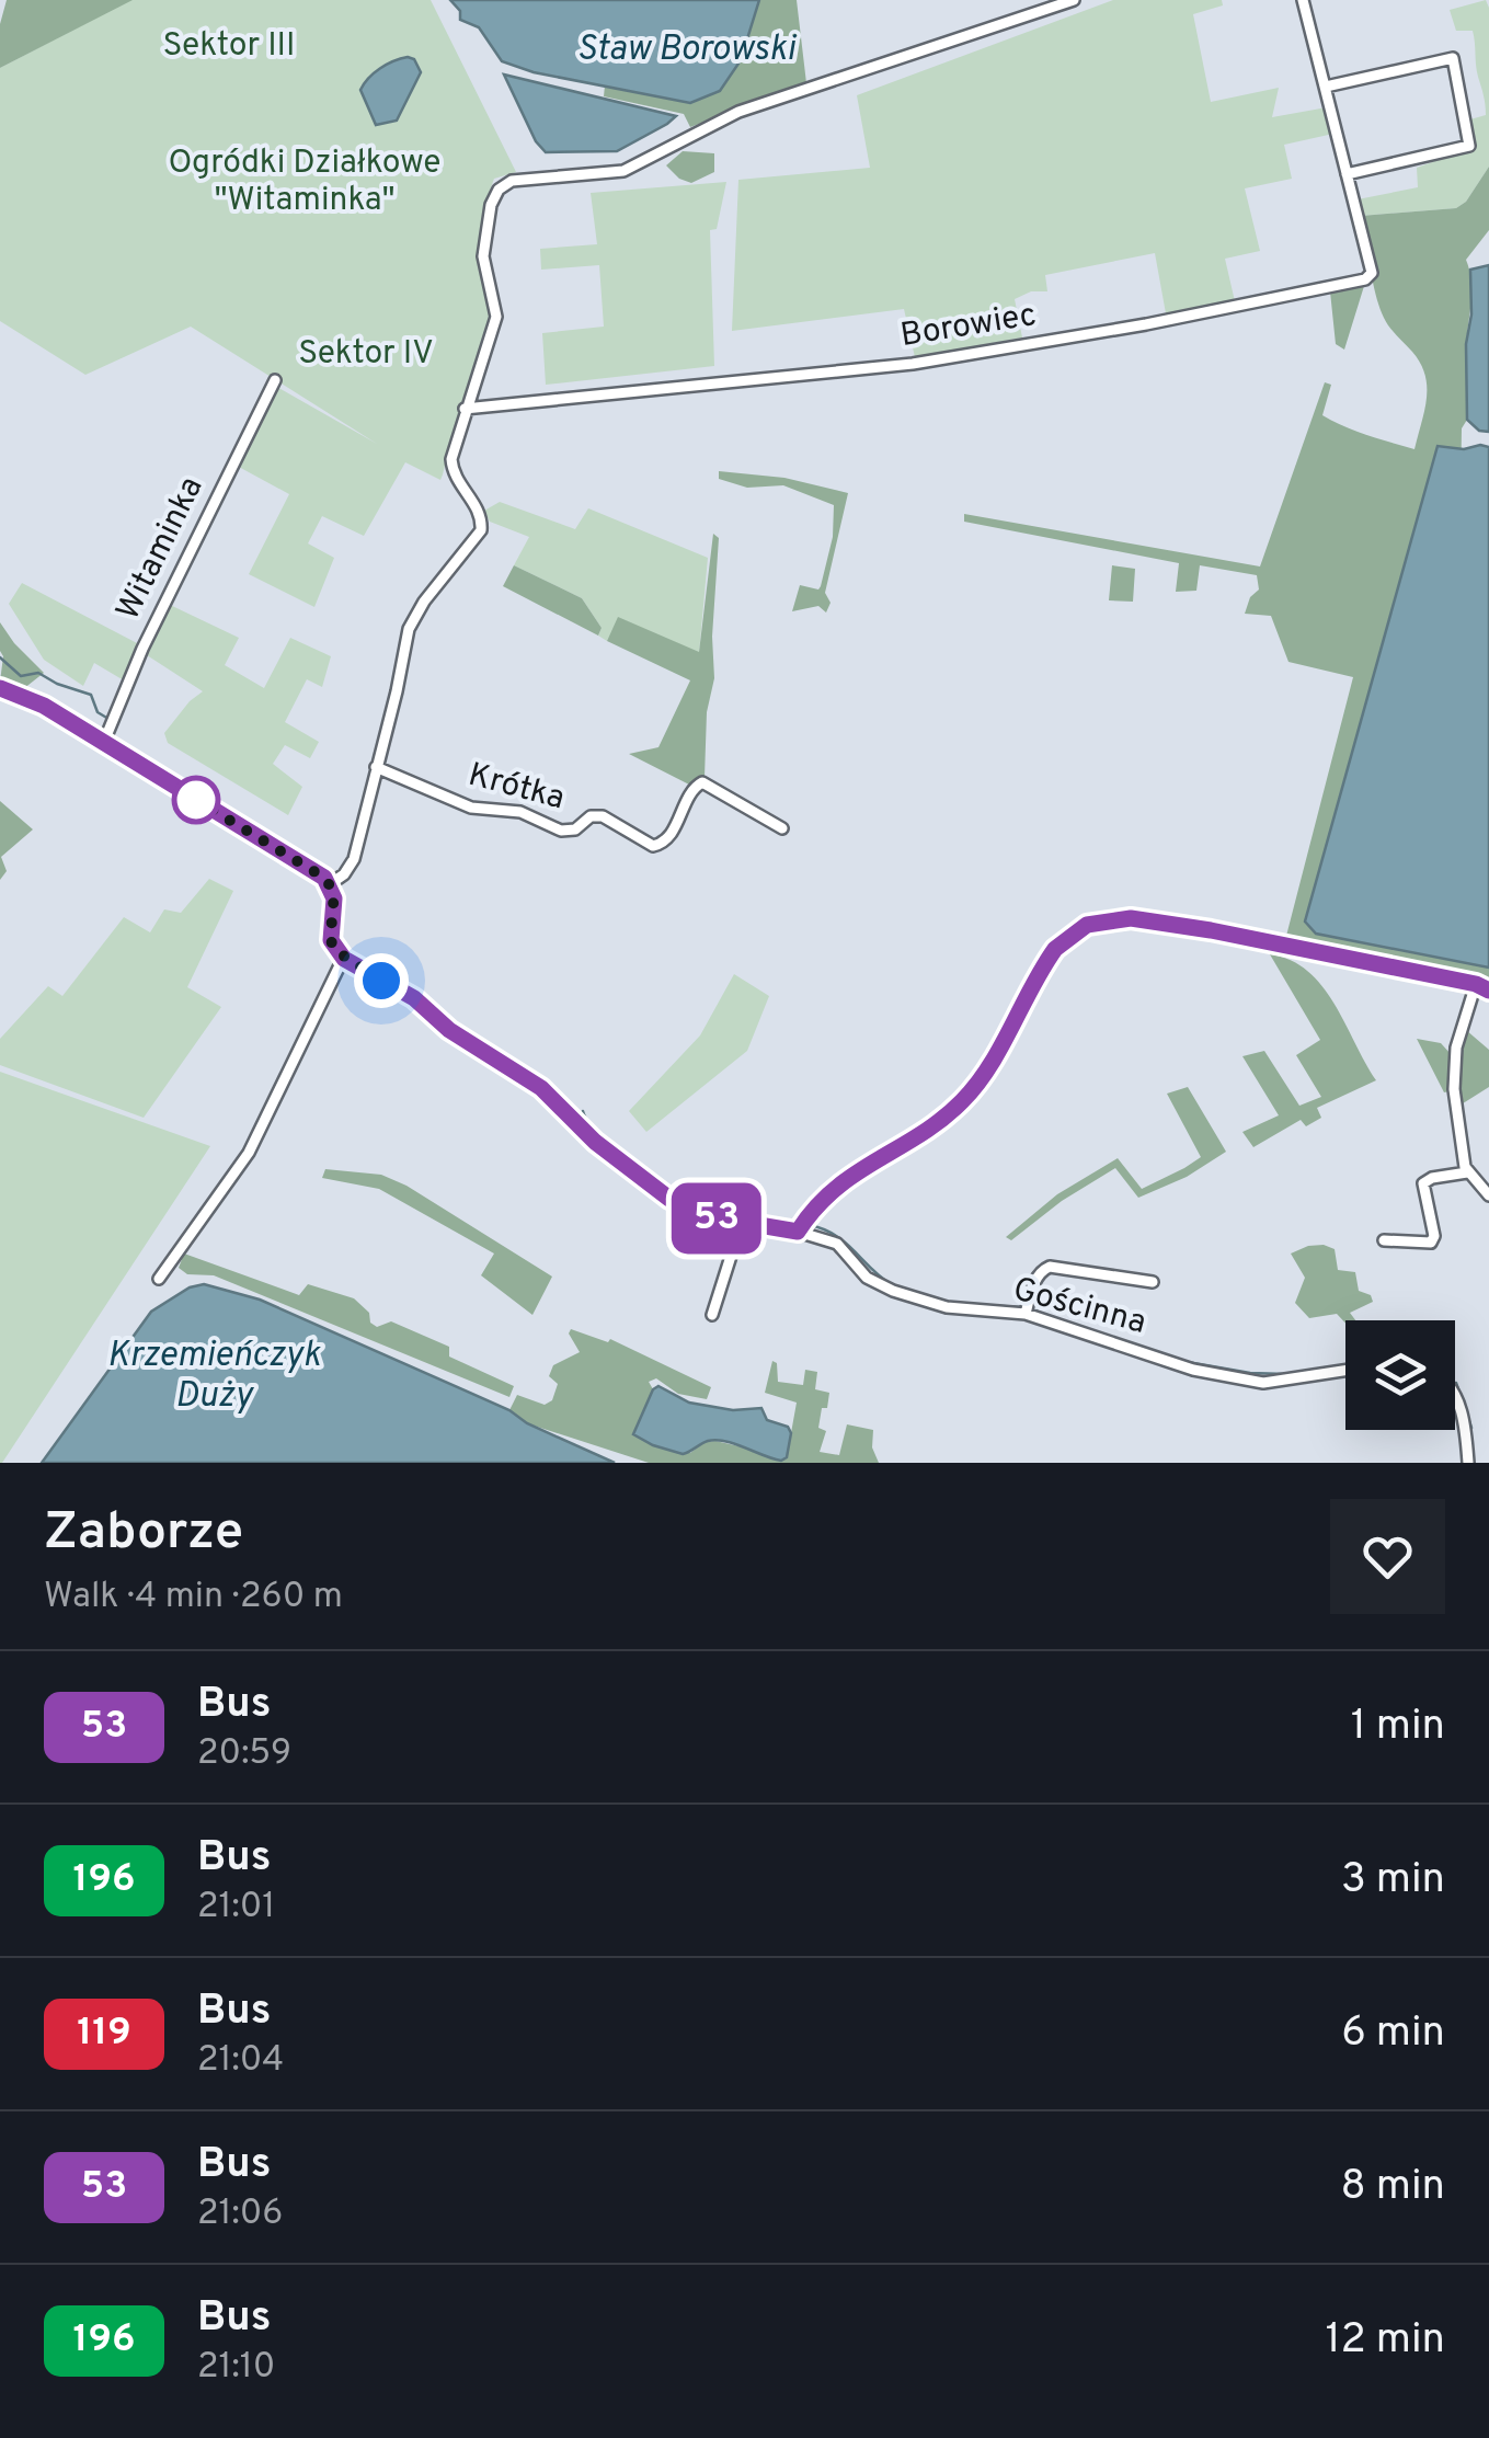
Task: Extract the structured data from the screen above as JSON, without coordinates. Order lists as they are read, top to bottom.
{
  "streets": {
    "street": [
      "Borowiec",
      "Witaminka",
      "Krótka",
      "Gościnna"
    ]
  },
  "water": ["Staw Borowski", "Krzemieńczyk Duży"],
  "parks": ["Sektor III", "Ogródki Działkowe \"Witaminka\"", "Sektor IV"],
  "lines": ["bus line 53"],
  "page": {
    "on_map": "53",
    "heading": ["Zaborze", "Walk · 4 min · 260 m"],
    "list": [
      {
        "mark": "53",
        "name": "Bus",
        "note": "20:59",
        "value": "1 min"
      },
      {
        "mark": "196",
        "name": "Bus",
        "note": "21:01",
        "value": "3 min"
      },
      {
        "mark": "119",
        "name": "Bus",
        "note": "21:04",
        "value": "6 min"
      },
      {
        "mark": "53",
        "name": "Bus",
        "note": "21:06",
        "value": "8 min"
      },
      {
        "mark": "196",
        "name": "Bus",
        "note": "21:10",
        "value": "12 min"
      }
    ]
  }
}
